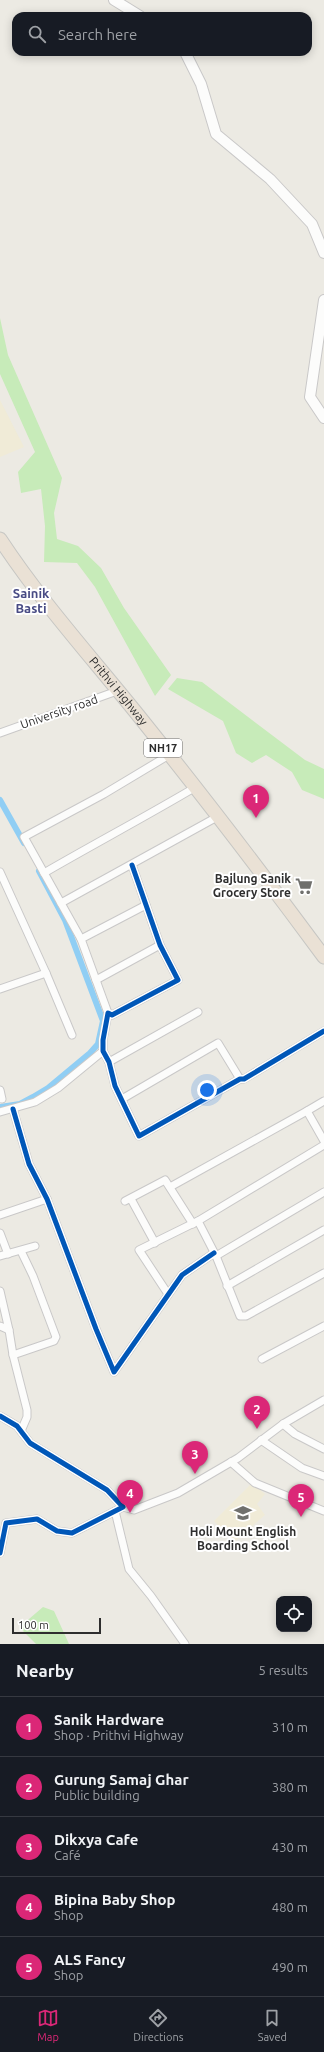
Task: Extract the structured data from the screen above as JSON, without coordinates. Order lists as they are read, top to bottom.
{
  "streets": {
    "highway": ["Prithvi Highway", "NH17"],
    "street": ["University road"]
  },
  "crossings": [
    ["Prithvi Highway", "University road"]
  ],
  "districts": ["Sainik Basti"],
  "places": {
    "supermarket": ["Bajlung Sanik Grocery Store"],
    "school or university": ["Holi Mount English Boarding School"]
  },
  "scale_bar": "100 m",
  "page": {
    "search": "Search here",
    "pins": [
      "1",
      "2",
      "3",
      "4",
      "5"
    ],
    "scale": "100 m",
    "heading": ["Nearby", "5 results"],
    "list": [
      {
        "mark": "1",
        "name": "Sanik Hardware",
        "note": "Shop · Prithvi Highway",
        "value": "310 m"
      },
      {
        "mark": "2",
        "name": "Gurung Samaj Ghar",
        "note": "Public building",
        "value": "380 m"
      },
      {
        "mark": "3",
        "name": "Dikxya Cafe",
        "note": "Café",
        "value": "430 m"
      },
      {
        "mark": "4",
        "name": "Bipina Baby Shop",
        "note": "Shop",
        "value": "480 m"
      },
      {
        "mark": "5",
        "name": "ALS Fancy",
        "note": "Shop",
        "value": "490 m"
      }
    ],
    "nav": ["Map", "Directions", "Saved"]
  }
}
